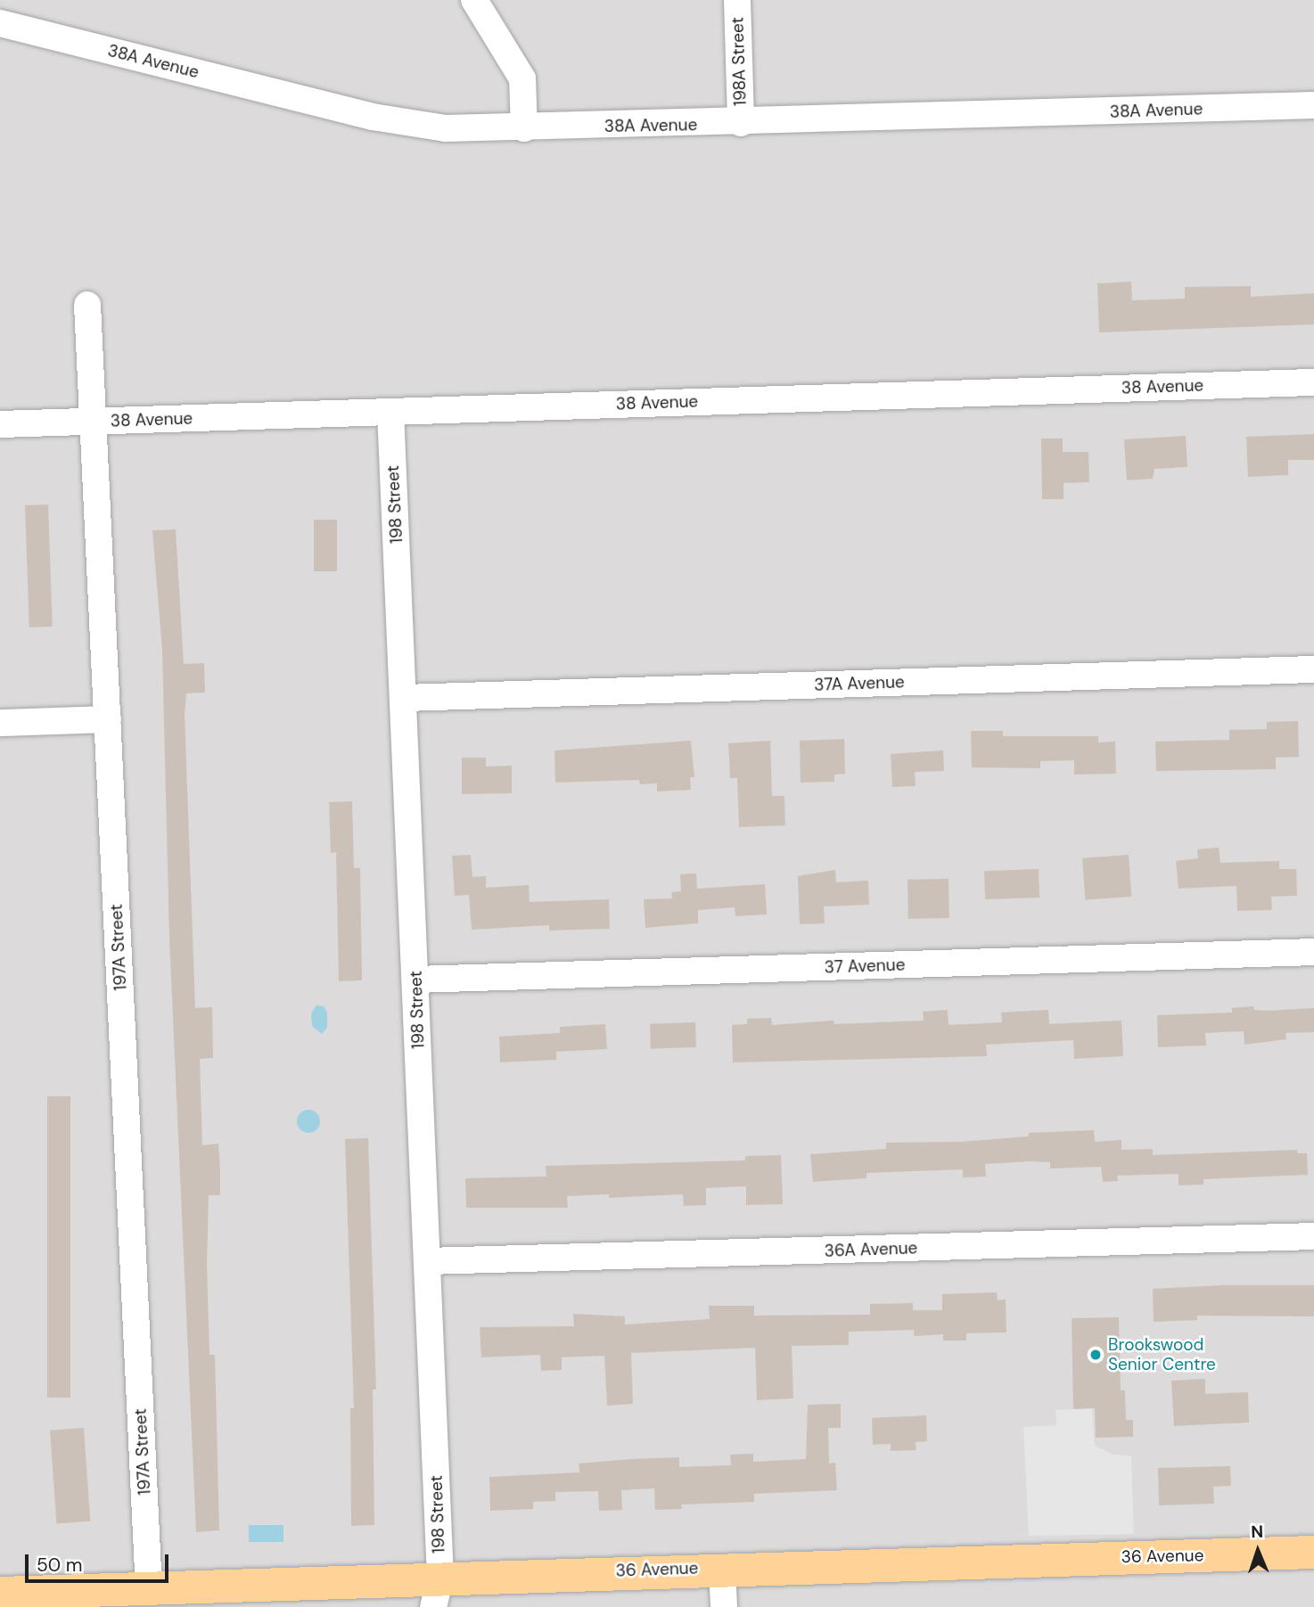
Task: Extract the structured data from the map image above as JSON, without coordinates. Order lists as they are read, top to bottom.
{
  "streets": {
    "main road": ["36 Avenue"],
    "street": [
      "38A Avenue",
      "198A Street",
      "38 Avenue",
      "198 Street",
      "37A Avenue",
      "197A Street",
      "37 Avenue",
      "36A Avenue"
    ]
  },
  "crossings": [
    ["38A Avenue", "198A Street"],
    ["38 Avenue", "198 Street"],
    ["38 Avenue", "197A Street"],
    ["198 Street", "37A Avenue"],
    ["198 Street", "37 Avenue"],
    ["198 Street", "36A Avenue"],
    ["198 Street", "36 Avenue"],
    ["197A Street", "36 Avenue"]
  ],
  "places": ["Brookswood Senior Centre"],
  "scale_bar": "50 m",
  "north": "top"
}
